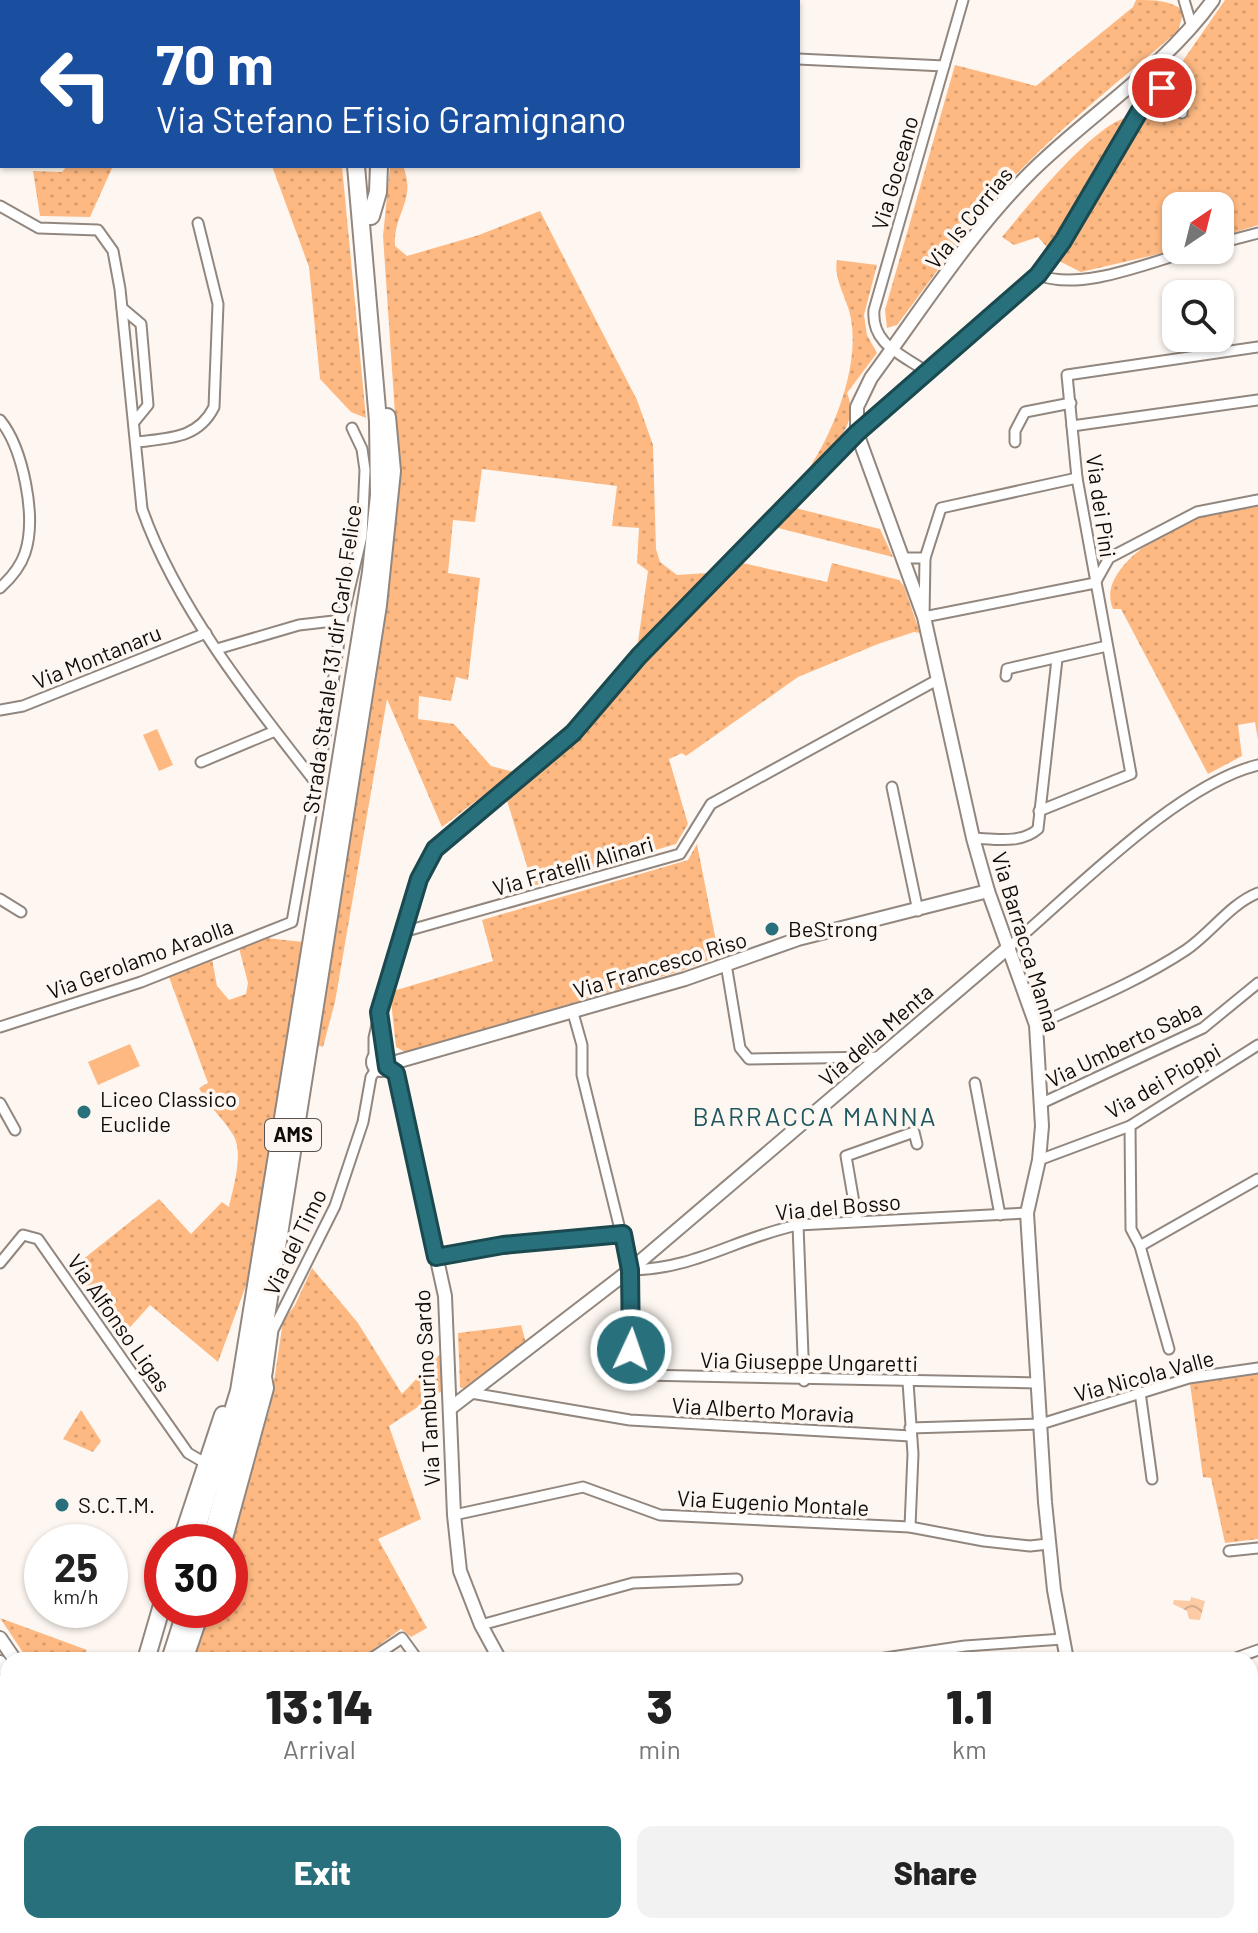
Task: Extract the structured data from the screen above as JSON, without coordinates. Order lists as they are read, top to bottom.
{
  "streets": {
    "highway": ["Strada Statale 131 dir Carlo Felice", "AMS"],
    "street": [
      "Via Goceano",
      "Via Is Corrias",
      "Via dei Pini",
      "Via Montanaru",
      "Via Fratelli Alinari",
      "Via Barracca Manna",
      "Via Gerolamo Araolla",
      "Via Francesco Riso",
      "Via della Menta",
      "Via Umberto Saba",
      "Via dei Pioppi",
      "Via del Bosso",
      "Via del Timo",
      "Via Alfonso Ligas",
      "Via Giuseppe Ungaretti",
      "Via Nicola Valle",
      "Via Tamburino Sardo",
      "Via Alberto Moravia",
      "Via Eugenio Montale"
    ]
  },
  "crossings": [
    ["Via Goceano", "Via Is Corrias"],
    ["Via Is Corrias", "Via Barracca Manna"],
    ["Via Is Corrias", "Via del Timo"],
    ["Via dei Pini", "Via Barracca Manna"],
    ["Strada Statale 131 dir Carlo Felice", "AMS"],
    ["Via Fratelli Alinari", "Via Barracca Manna"],
    ["Via Fratelli Alinari", "Via del Timo"],
    ["Via Barracca Manna", "Via Francesco Riso"],
    ["Via Barracca Manna", "Via della Menta"],
    ["Via Barracca Manna", "Via Umberto Saba"],
    ["Via Barracca Manna", "Via dei Pioppi"],
    ["Via Barracca Manna", "Via del Bosso"],
    ["Via Barracca Manna", "Via del Timo"],
    ["Via Barracca Manna", "Via Giuseppe Ungaretti"],
    ["Via Barracca Manna", "Via Nicola Valle"],
    ["Via Barracca Manna", "Via Eugenio Montale"],
    ["Via Francesco Riso", "Via del Timo"],
    ["Via Francesco Riso", "Via Giuseppe Ungaretti"],
    ["Via Francesco Riso", "Via Tamburino Sardo"],
    ["Via della Menta", "Via del Bosso"],
    ["Via della Menta", "Via Giuseppe Ungaretti"],
    ["Via della Menta", "Via Tamburino Sardo"],
    ["Via della Menta", "Via Alberto Moravia"],
    ["Via del Bosso", "Via Giuseppe Ungaretti"],
    ["Via del Timo", "Via Tamburino Sardo"],
    ["Via Nicola Valle", "Via Alberto Moravia"],
    ["Via Tamburino Sardo", "Via Eugenio Montale"]
  ],
  "districts": ["BARRACCA MANNA"],
  "places": ["BeStrong", "Liceo Classico Euclide", "S.C.T.M."],
  "north": "top right",
  "page": {
    "turn": ["70 m", "Via Stefano Efisio Gramignano"],
    "speed": "25 km/h",
    "limit": "30",
    "eta": [
      "13:14",
      "Arrival",
      "3",
      "min",
      "1.1",
      "km"
    ],
    "buttons": ["Exit", "Share"]
  }
}
